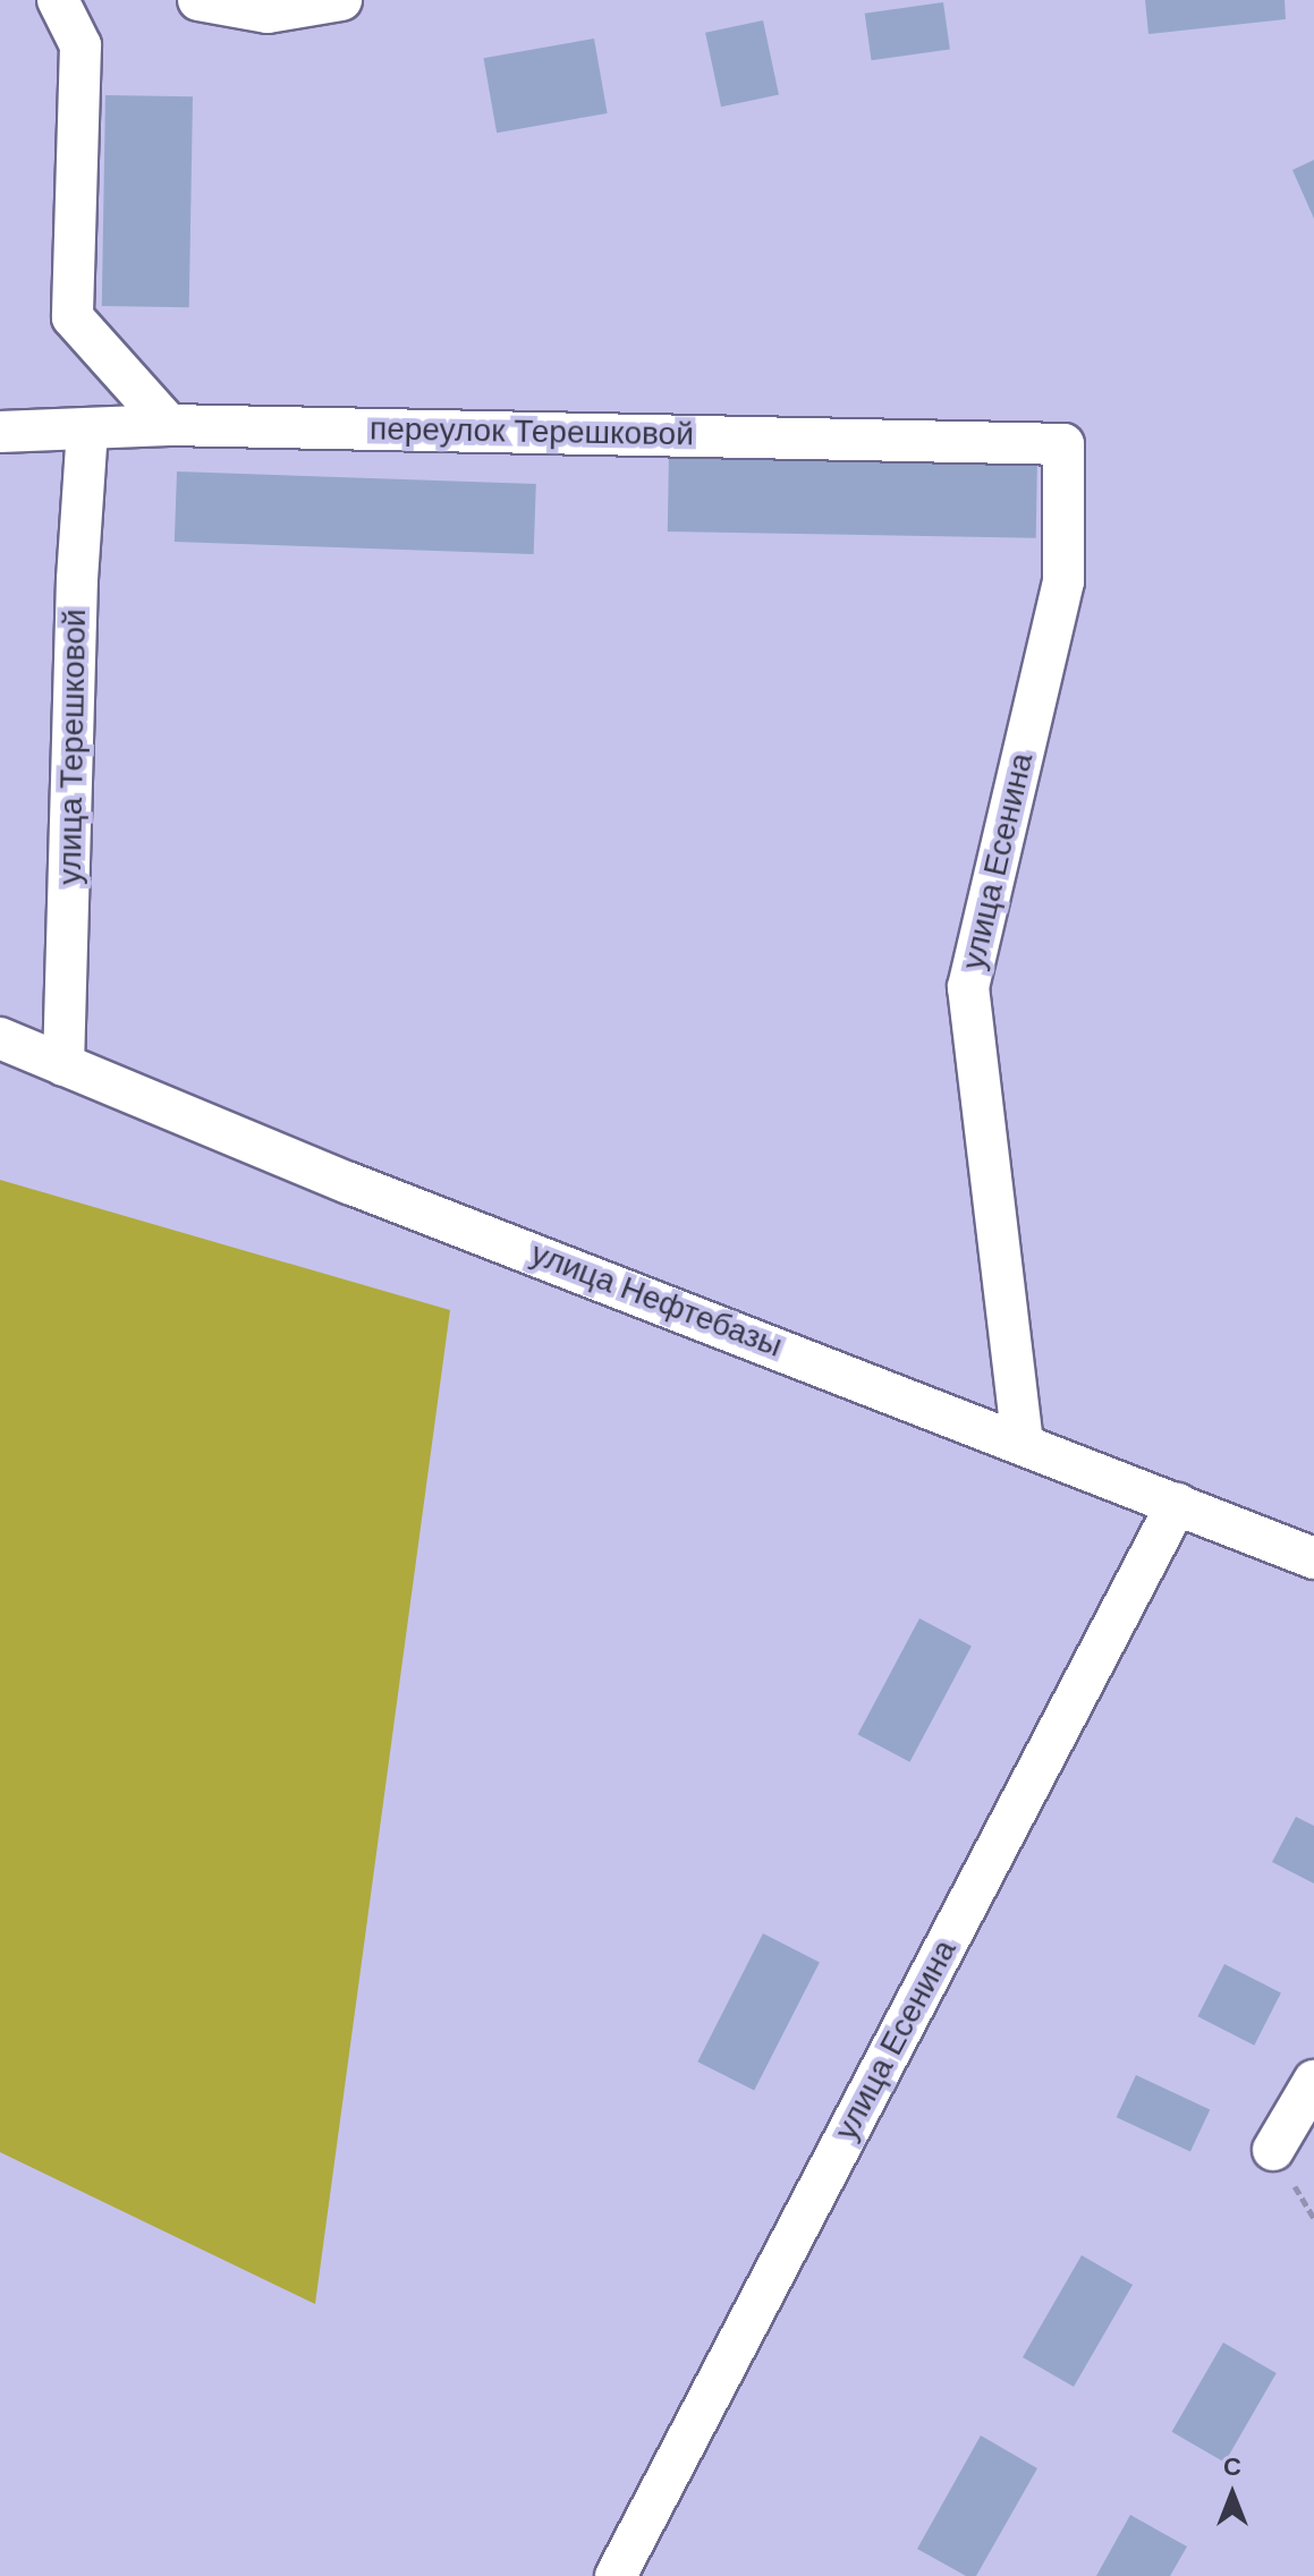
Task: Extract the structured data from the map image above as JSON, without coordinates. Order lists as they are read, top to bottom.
{
  "streets": {
    "street": [
      "переулок Терешковой",
      "улица Терешковой",
      "улица Есенина",
      "улица Нефтебазы"
    ]
  },
  "crossings": [
    ["переулок Терешковой", "улица Терешковой"],
    ["переулок Терешковой", "улица Есенина"],
    ["улица Терешковой", "улица Нефтебазы"],
    ["улица Есенина", "улица Нефтебазы"]
  ],
  "north": "top"
}
